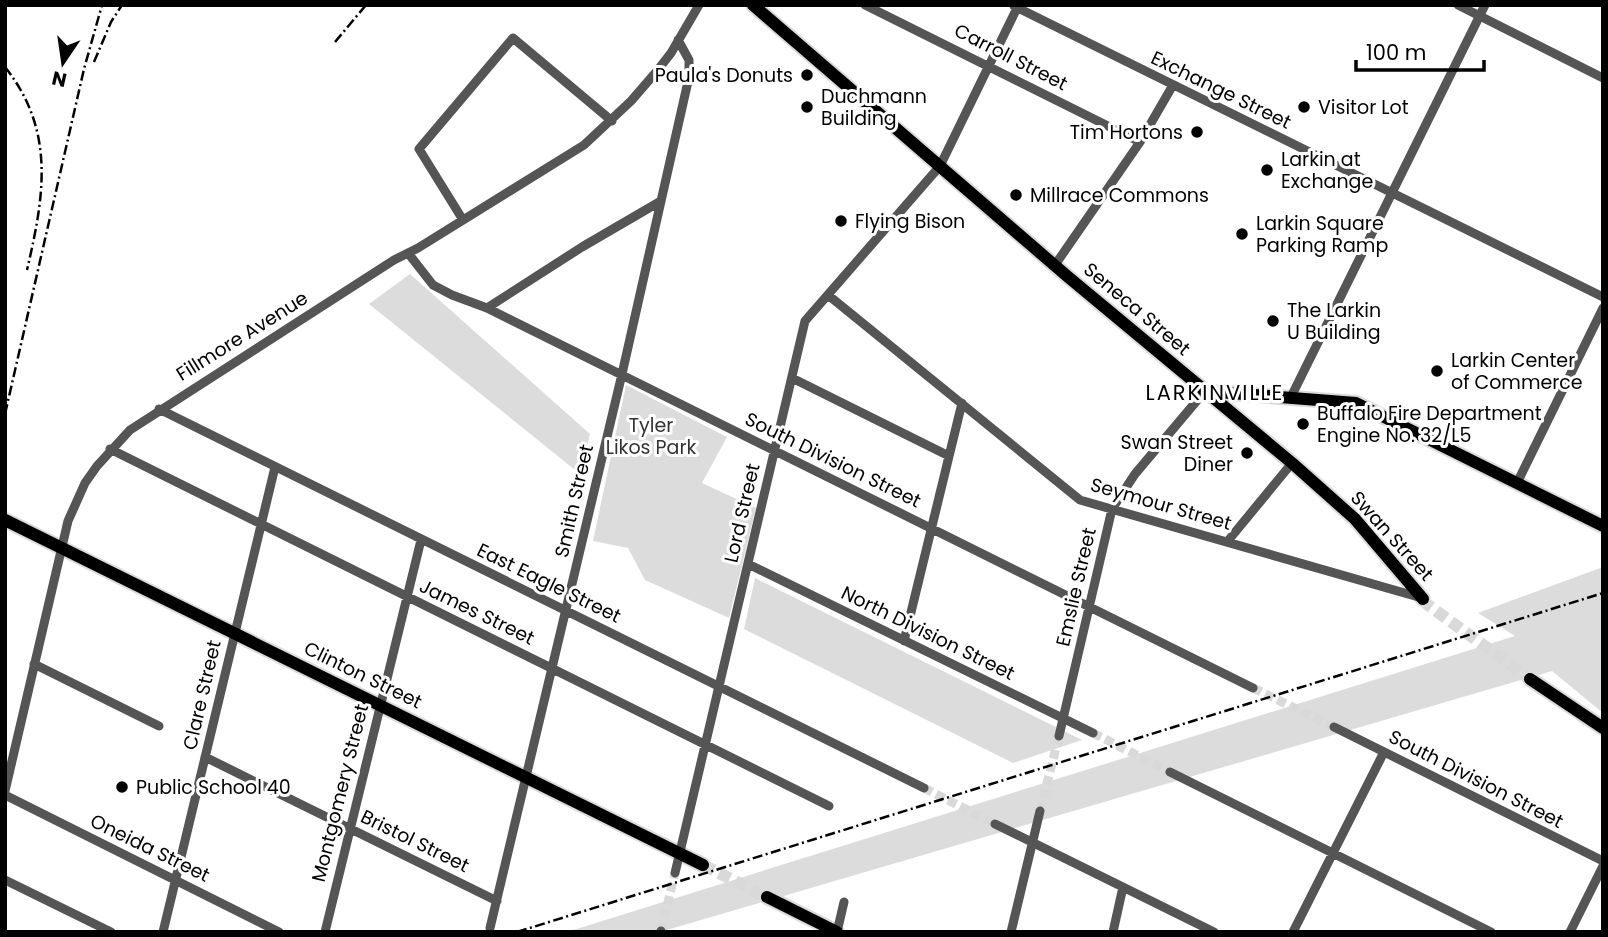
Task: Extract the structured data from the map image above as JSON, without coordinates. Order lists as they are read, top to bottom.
{
  "streets": {
    "main road": ["Seneca Street", "Swan Street", "Clinton Street"],
    "street": [
      "Carroll Street",
      "Exchange Street",
      "Fillmore Avenue",
      "South Division Street",
      "Smith Street",
      "Seymour Street",
      "Lord Street",
      "East Eagle Street",
      "Emslie Street",
      "James Street",
      "North Division Street",
      "Clare Street",
      "Montgomery Street",
      "Bristol Street",
      "Oneida Street"
    ]
  },
  "crossings": [
    ["Carroll Street", "Lord Street"],
    ["Exchange Street", "Lord Street"],
    ["Seneca Street", "Lord Street"],
    ["Seneca Street", "Swan Street"],
    ["Seneca Street", "Emslie Street"],
    ["Fillmore Avenue", "South Division Street"],
    ["Fillmore Avenue", "Smith Street"],
    ["Fillmore Avenue", "East Eagle Street"],
    ["Fillmore Avenue", "James Street"],
    ["Fillmore Avenue", "Clinton Street"],
    ["Fillmore Avenue", "Oneida Street"],
    ["South Division Street", "Smith Street"],
    ["South Division Street", "Lord Street"],
    ["South Division Street", "Emslie Street"],
    ["Smith Street", "East Eagle Street"],
    ["Smith Street", "James Street"],
    ["Smith Street", "Clinton Street"],
    ["Smith Street", "Bristol Street"],
    ["Seymour Street", "Lord Street"],
    ["Seymour Street", "Swan Street"],
    ["Seymour Street", "Emslie Street"],
    ["Lord Street", "East Eagle Street"],
    ["Lord Street", "James Street"],
    ["Lord Street", "North Division Street"],
    ["Lord Street", "Clinton Street"],
    ["Swan Street", "Emslie Street"],
    ["East Eagle Street", "Clare Street"],
    ["East Eagle Street", "Montgomery Street"],
    ["Emslie Street", "North Division Street"],
    ["James Street", "Clare Street"],
    ["James Street", "Montgomery Street"],
    ["Clinton Street", "Clare Street"],
    ["Clinton Street", "Montgomery Street"],
    ["Clare Street", "Bristol Street"],
    ["Clare Street", "Oneida Street"],
    ["Montgomery Street", "Bristol Street"]
  ],
  "districts": ["LARKINVILLE"],
  "parks": ["Tyler Likos Park"],
  "places": [
    "Paula's Donuts",
    "Duchmann Building",
    "Visitor Lot",
    "Tim Hortons",
    "Larkin at Exchange",
    "Millrace Commons",
    "Flying Bison",
    "Larkin Square Parking Ramp",
    "The Larkin U Building",
    "Larkin Center of Commerce",
    "Buffalo Fire Department Engine No. 32/L5",
    "Swan Street Diner",
    "Public School 40"
  ],
  "scale_bar": "100 m",
  "north": "bottom"
}
